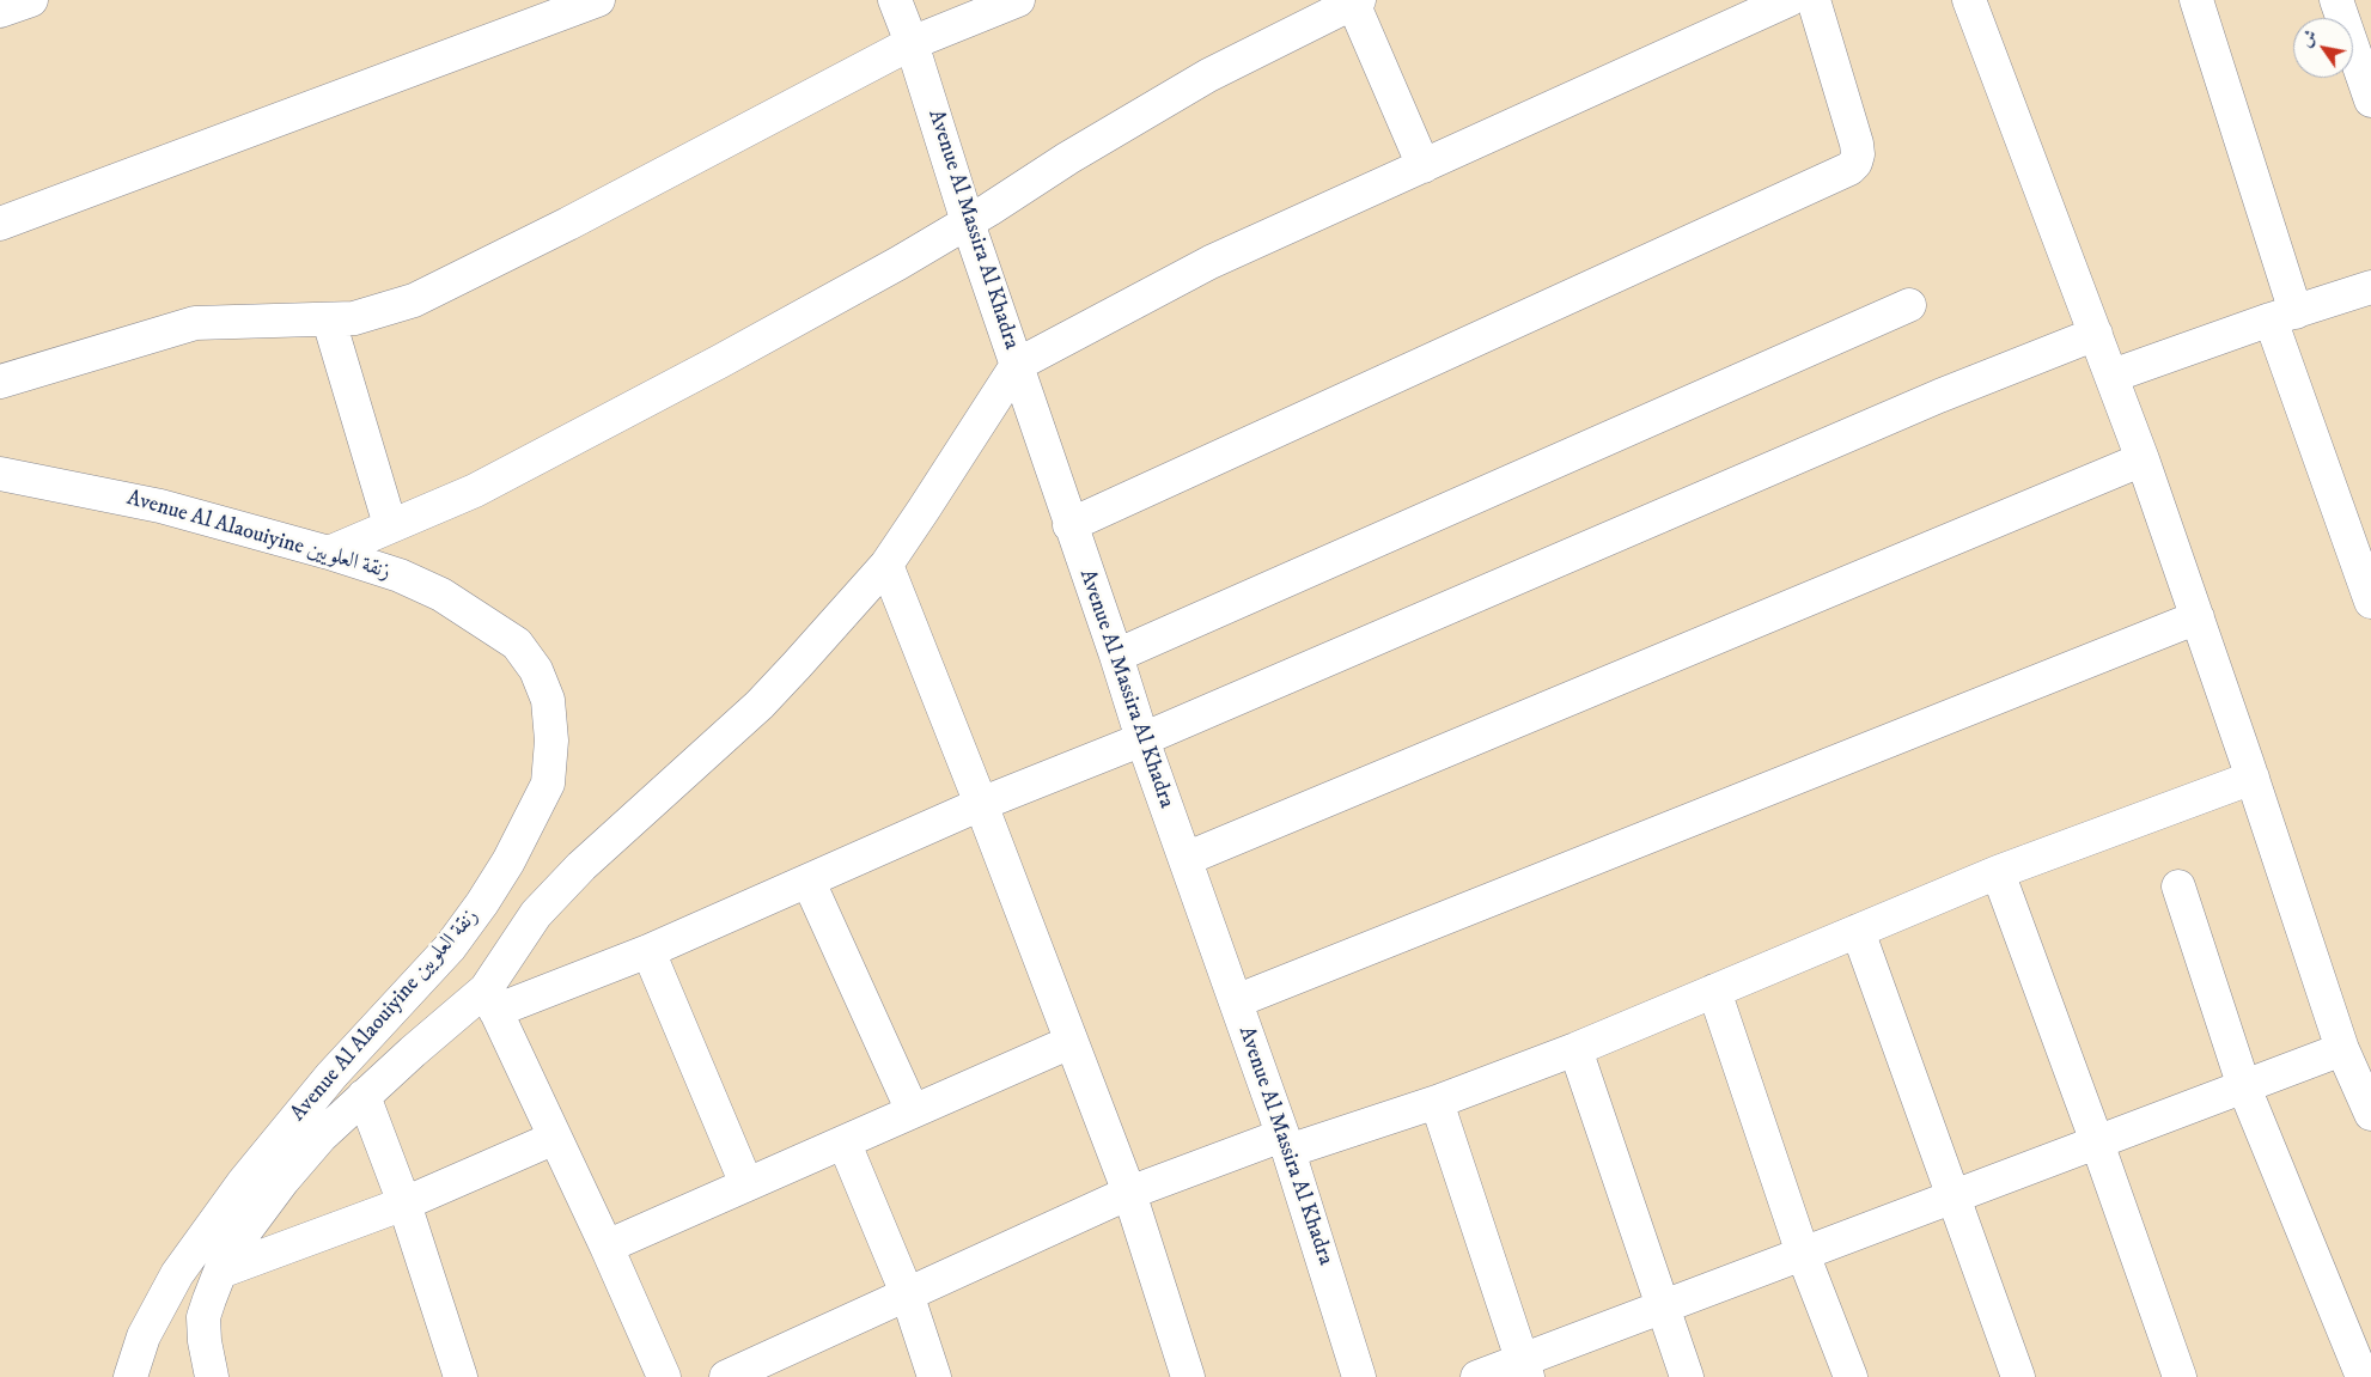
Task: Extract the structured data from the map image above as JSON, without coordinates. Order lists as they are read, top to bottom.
{
  "streets": {
    "street": ["Avenue Al Massira Al Khadra", "Avenue Al Alaouiyine زنقة العلويين"]
  },
  "north": "top left"
}
